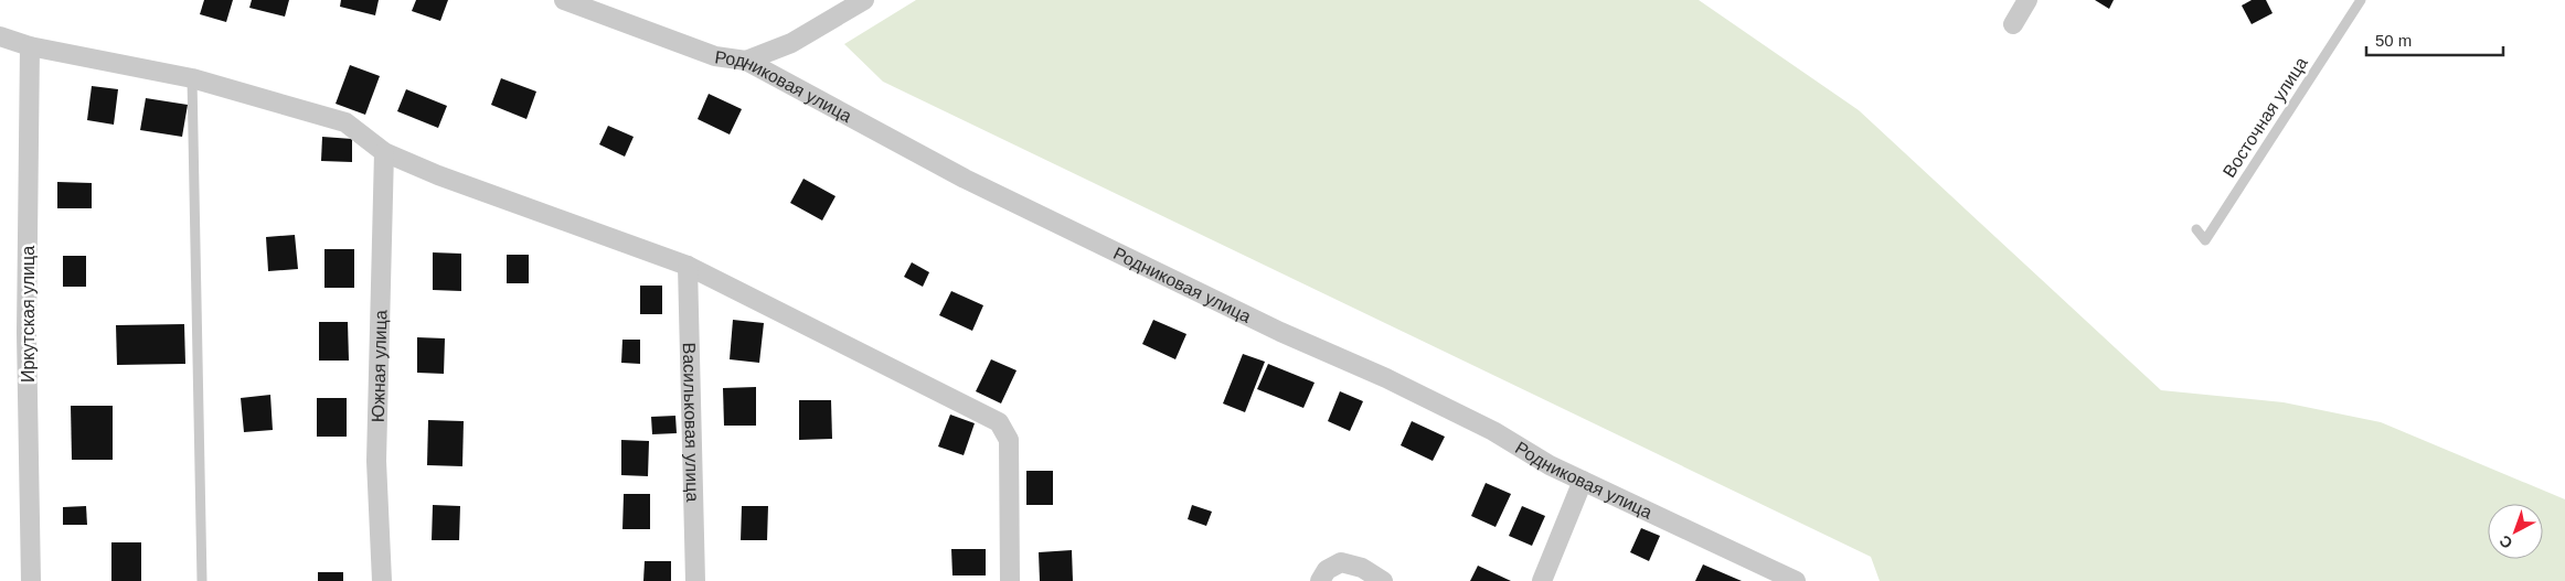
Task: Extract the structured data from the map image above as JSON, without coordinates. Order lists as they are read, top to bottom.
{
  "streets": {
    "street": [
      "Родниковая улица",
      "Иркутская улица",
      "Южная улица",
      "Васильковая улица"
    ],
    "lane": ["Восточная улица"]
  },
  "scale_bar": "50 m",
  "north": "bottom left"
}
